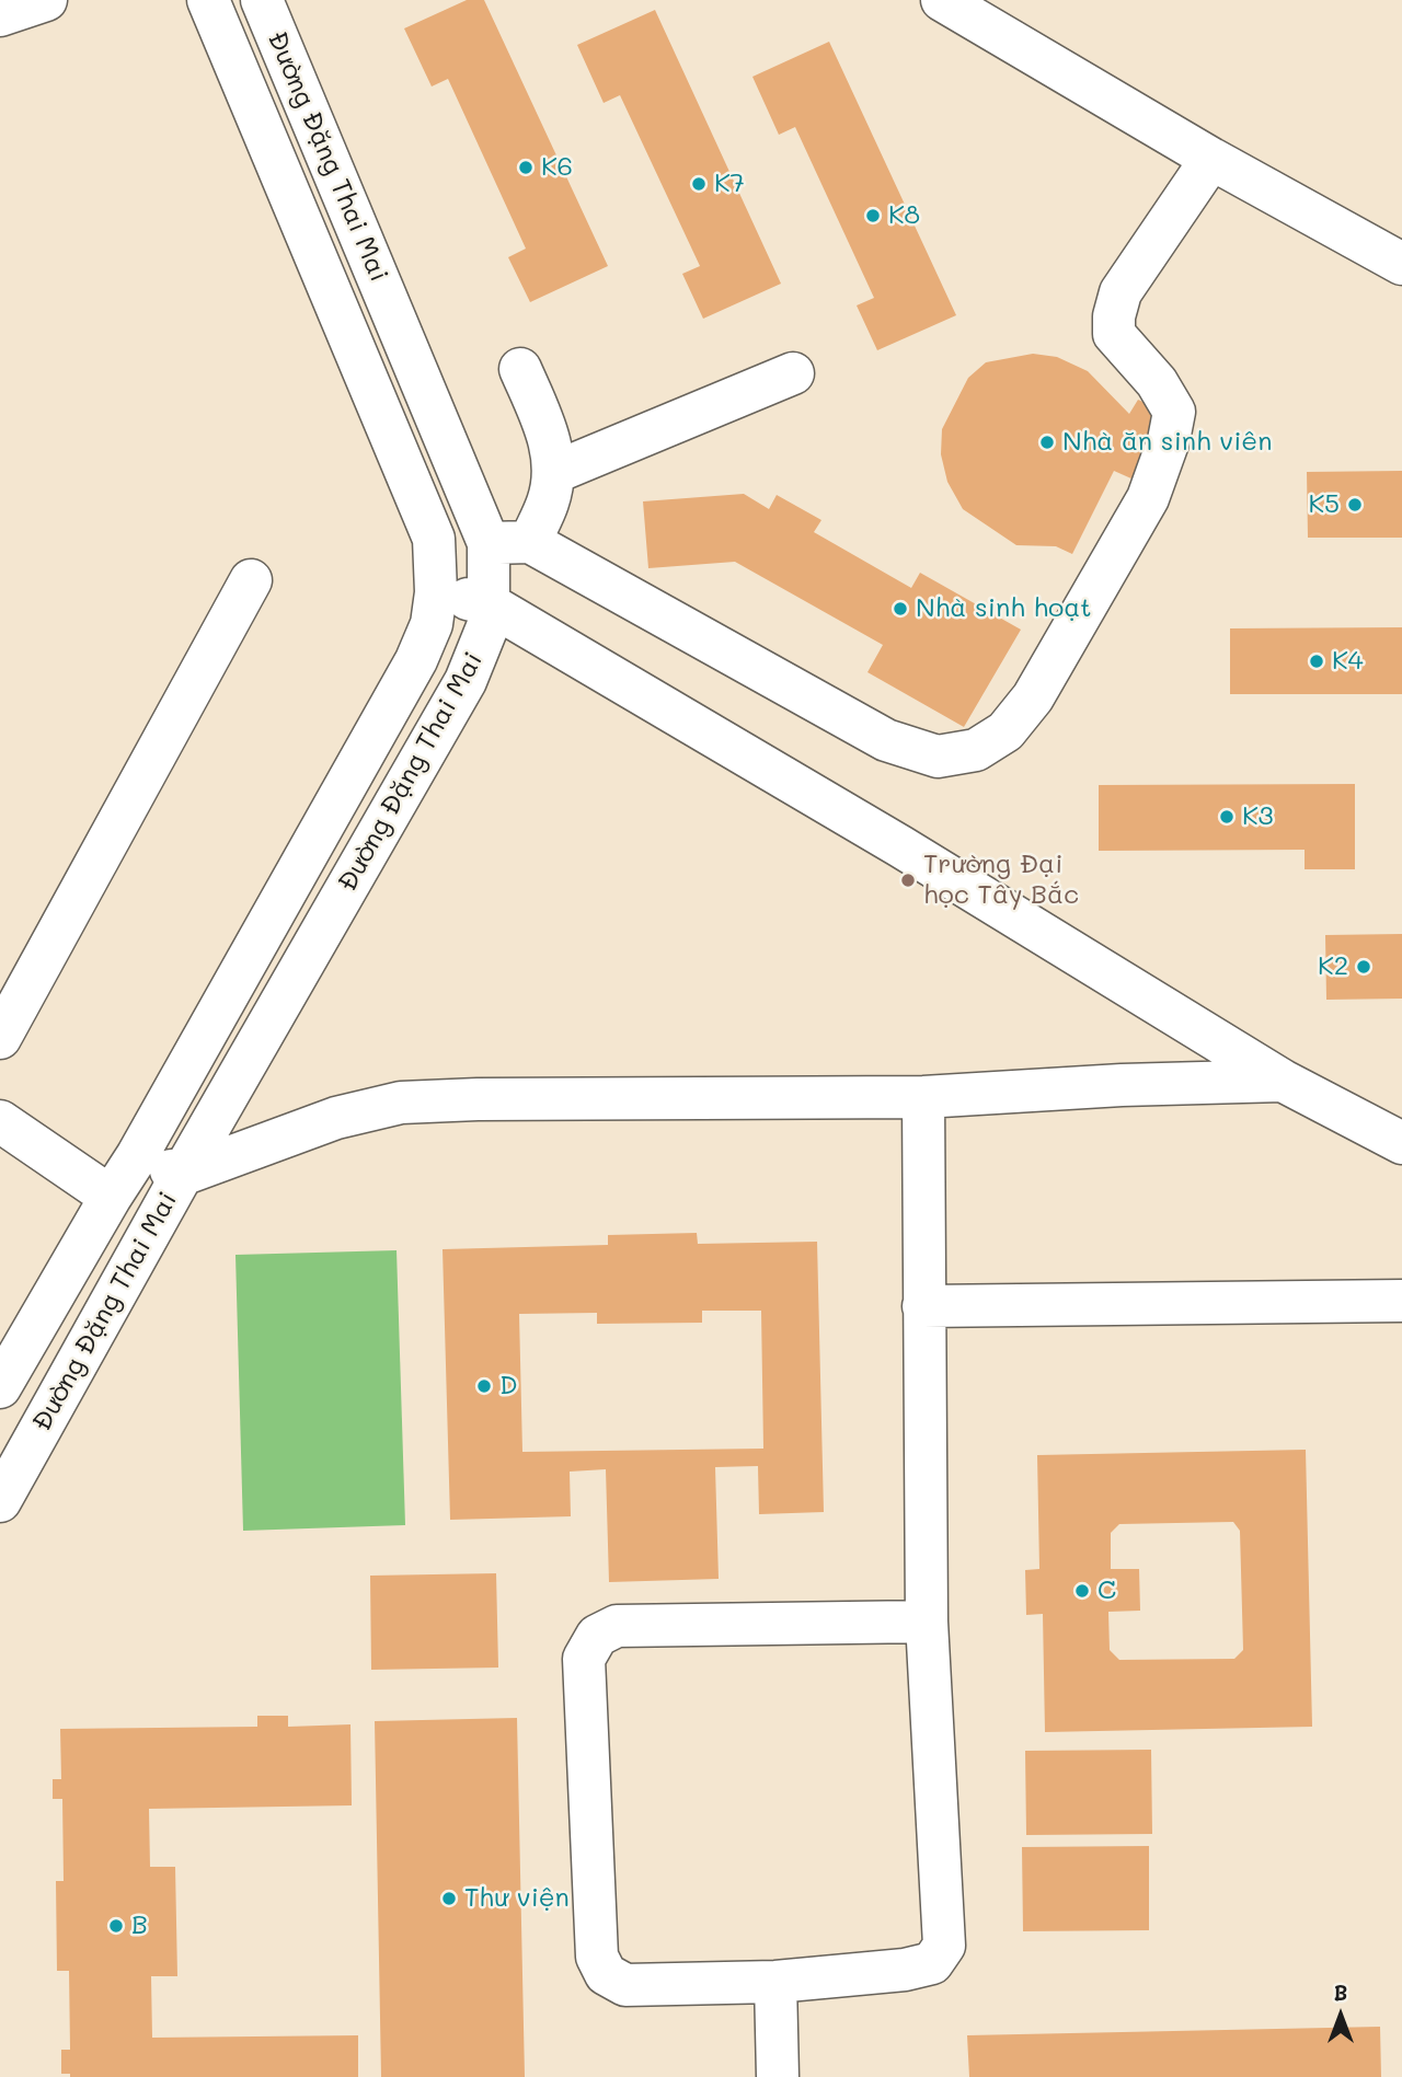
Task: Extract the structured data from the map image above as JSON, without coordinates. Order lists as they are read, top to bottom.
{
  "streets": {
    "street": ["Đường Đặng Thai Mai"]
  },
  "places": [
    "K6",
    "K7",
    "K8",
    "Nhà ăn sinh viên",
    "K5",
    "Nhà sinh hoạt",
    "K4",
    "K3",
    "Trường Đại học Tây Bắc",
    "K2",
    "D",
    "C",
    "Thư viện",
    "B"
  ],
  "north": "top"
}
